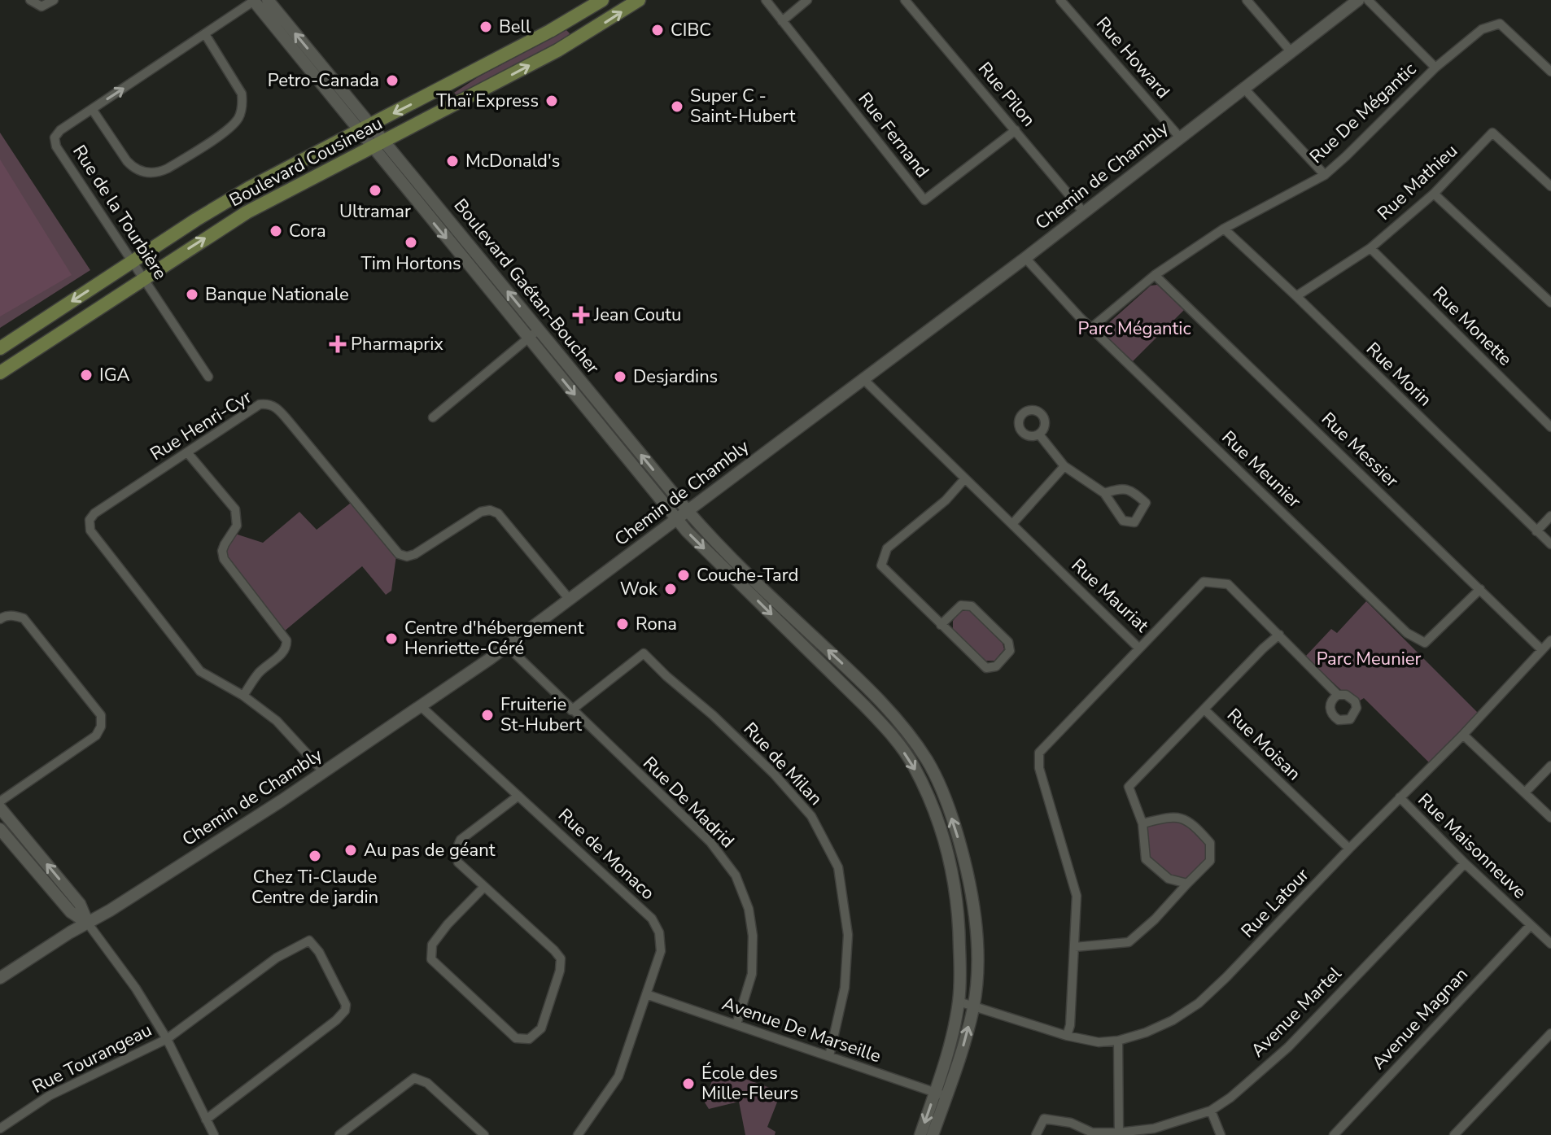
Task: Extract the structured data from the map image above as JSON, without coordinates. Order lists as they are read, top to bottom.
{
  "streets": {
    "main road": ["Boulevard Cousineau"],
    "street": [
      "Rue Howard",
      "Rue Pilon",
      "Rue De Mégantic",
      "Rue Fernand",
      "Chemin de Chambly",
      "Rue Mathieu",
      "Rue de la Tourbière",
      "Boulevard Gaétan-Boucher",
      "Rue Monette",
      "Rue Morin",
      "Rue Henri-Cyr",
      "Rue Messier",
      "Rue Meunier",
      "Rue Mauriat",
      "Rue Moisan",
      "Rue de Milan",
      "Rue De Madrid",
      "Rue Maisonneuve",
      "Rue de Monaco",
      "Rue Latour",
      "Avenue Martel",
      "Avenue Magnan",
      "Avenue De Marseille",
      "Rue Tourangeau"
    ]
  },
  "crossings": [
    ["Rue Howard", "Chemin de Chambly"],
    ["Rue Pilon", "Rue Fernand"],
    ["Rue Pilon", "Chemin de Chambly"],
    ["Rue De Mégantic", "Rue Morin"],
    ["Rue De Mégantic", "Rue Messier"],
    ["Rue De Mégantic", "Rue Meunier"],
    ["Boulevard Cousineau", "Rue de la Tourbière"],
    ["Boulevard Cousineau", "Boulevard Gaétan-Boucher"],
    ["Chemin de Chambly", "Boulevard Gaétan-Boucher"],
    ["Chemin de Chambly", "Rue Henri-Cyr"],
    ["Chemin de Chambly", "Rue Meunier"],
    ["Chemin de Chambly", "Rue Mauriat"],
    ["Chemin de Chambly", "Rue De Madrid"],
    ["Chemin de Chambly", "Rue de Monaco"],
    ["Rue Mathieu", "Rue Monette"],
    ["Rue Mathieu", "Rue Morin"],
    ["Rue de la Tourbière", "Boulevard Gaétan-Boucher"],
    ["Boulevard Gaétan-Boucher", "Rue Latour"],
    ["Boulevard Gaétan-Boucher", "Avenue De Marseille"],
    ["Rue Messier", "Rue Meunier"],
    ["Rue Messier", "Rue Latour"],
    ["Rue Mauriat", "Rue Moisan"],
    ["Rue Moisan", "Rue Latour"],
    ["Rue de Milan", "Rue De Madrid"],
    ["Rue de Milan", "Avenue De Marseille"],
    ["Rue De Madrid", "Avenue De Marseille"],
    ["Rue Maisonneuve", "Rue Latour"],
    ["Rue Maisonneuve", "Avenue Martel"],
    ["Rue Maisonneuve", "Avenue Magnan"],
    ["Rue de Monaco", "Avenue De Marseille"]
  ],
  "parks": ["Parc Mégantic", "Parc Meunier"],
  "places": {
    "other": [
      "Bell",
      "CIBC",
      "Petro-Canada",
      "Thaï Express",
      "Super C - Saint-Hubert",
      "McDonald's",
      "Ultramar",
      "Cora",
      "Tim Hortons",
      "Banque Nationale",
      "IGA",
      "Desjardins",
      "Couche-Tard",
      "Wok",
      "Rona",
      "Centre d'hébergement Henriette-Céré",
      "Fruiterie St-Hubert",
      "Au pas de géant",
      "Chez Ti-Claude Centre de jardin",
      "École des Mille-Fleurs"
    ],
    "health": ["Jean Coutu", "Pharmaprix"]
  }
}
